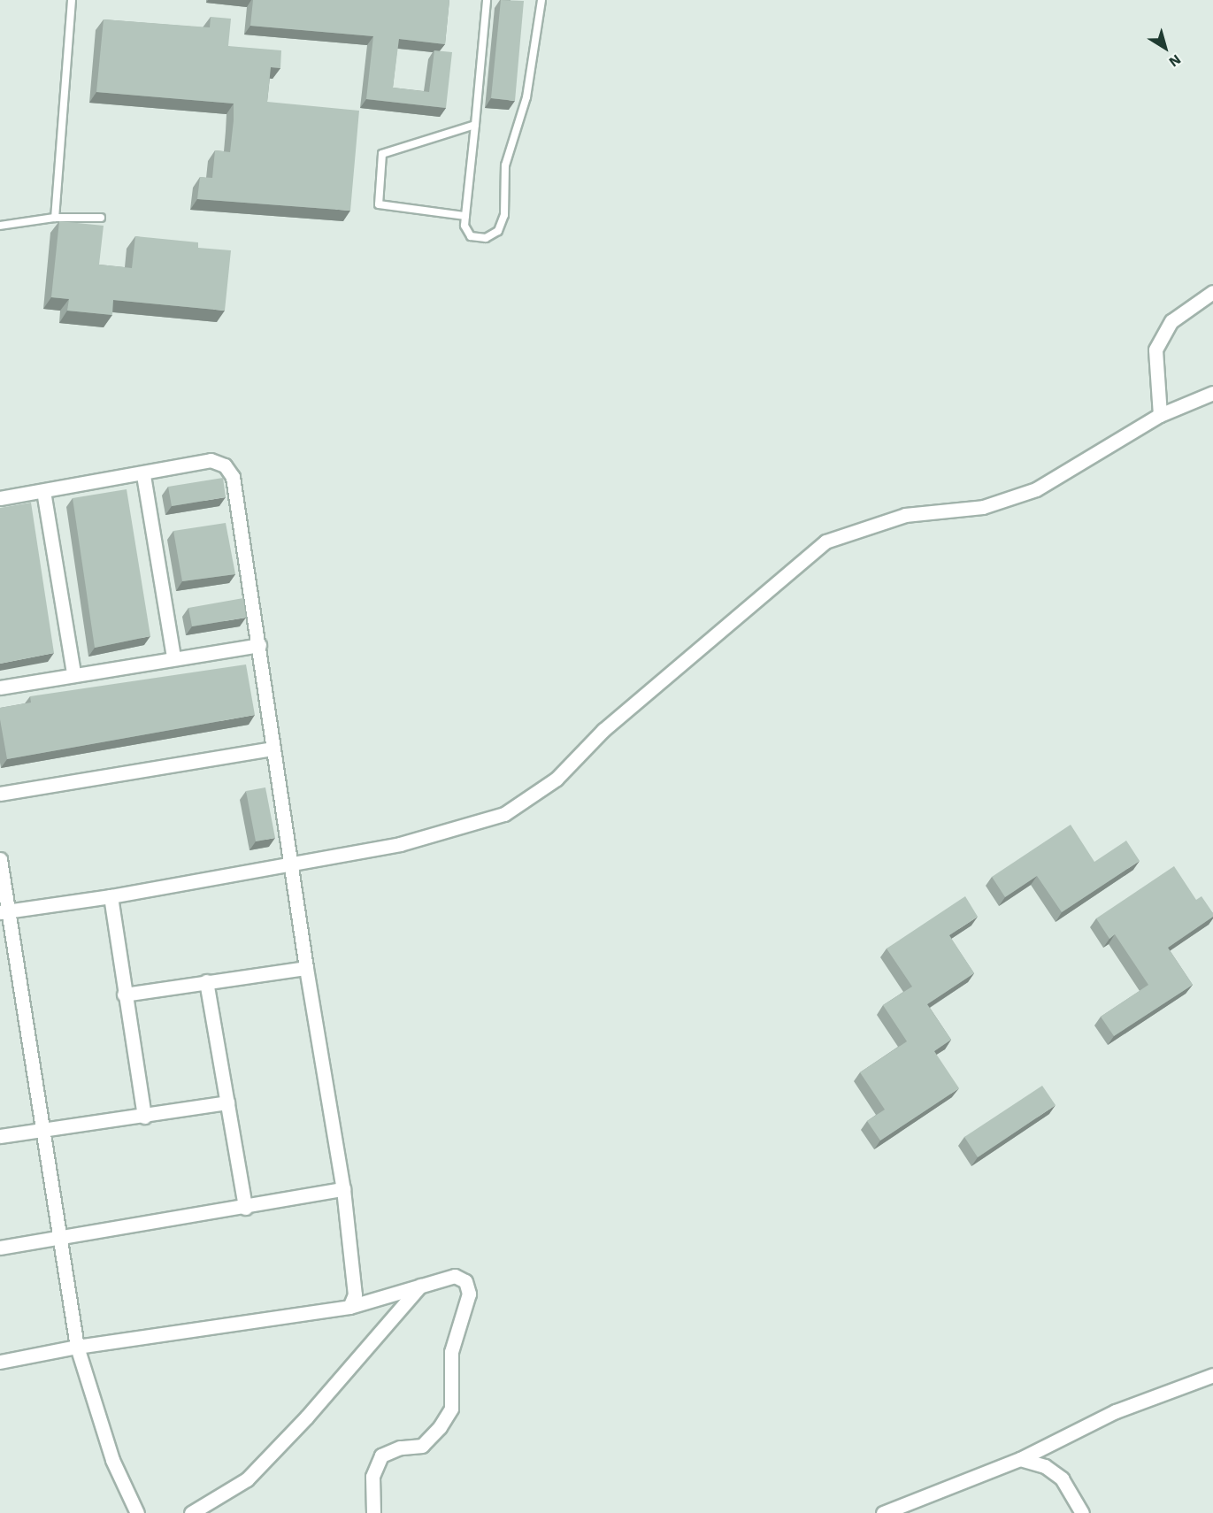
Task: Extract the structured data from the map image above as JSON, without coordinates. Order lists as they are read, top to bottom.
{
  "north": "bottom right"
}
